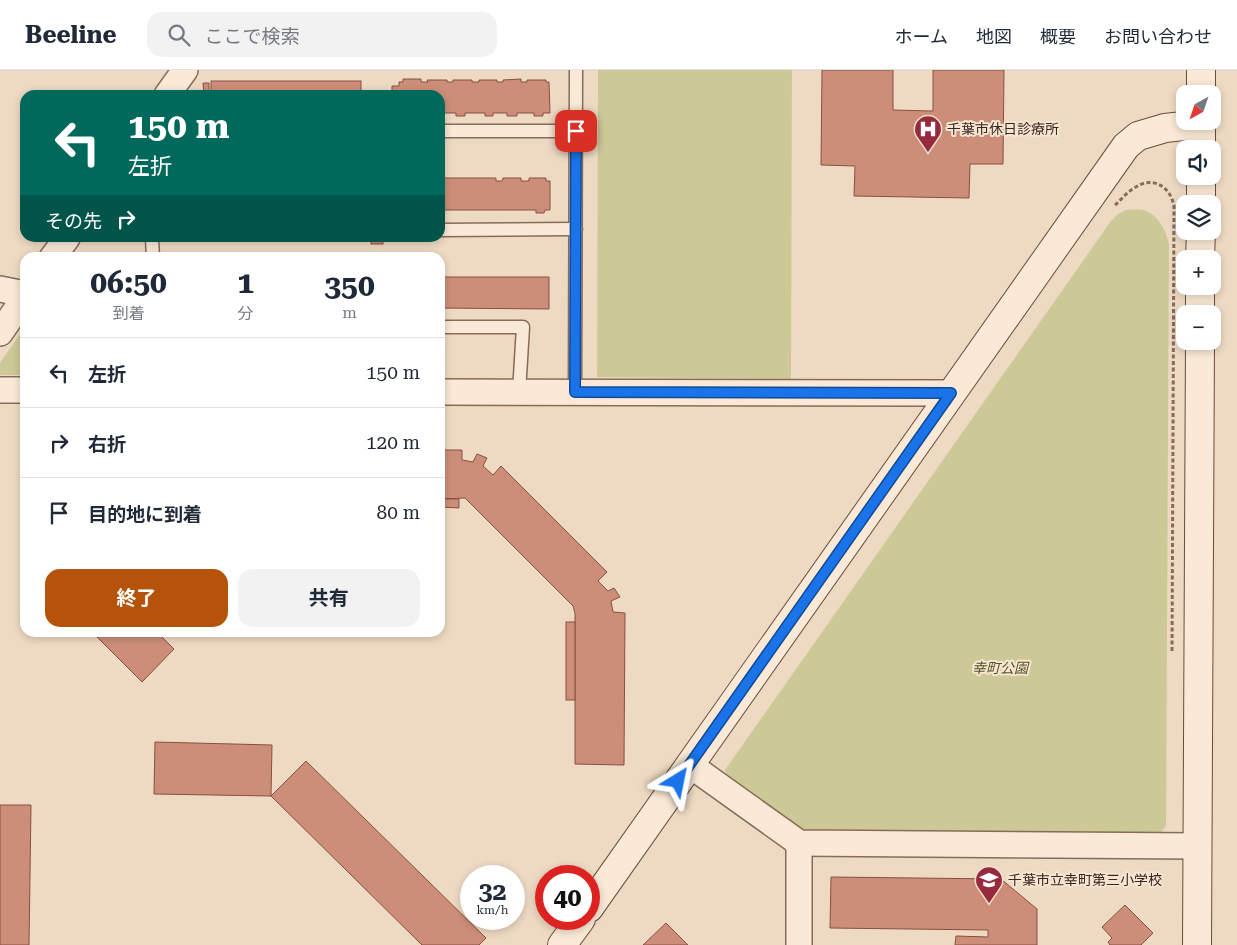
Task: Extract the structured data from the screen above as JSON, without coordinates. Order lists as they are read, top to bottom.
{
  "parks": ["幸町公園"],
  "places": {
    "hospital": ["千葉市休日診療所"],
    "school or university": ["千葉市立幸町第三小学校"]
  },
  "north": "bottom left",
  "page": {
    "header": "Beeline",
    "search": "ここで検索",
    "nav": [
      "ホーム",
      "地図",
      "概要",
      "お問い合わせ"
    ],
    "map_buttons": ["+", "−"],
    "turn": ["150 m", "左折"],
    "then": "その先",
    "eta": [
      "06:50",
      "到着",
      "1",
      "分",
      "350",
      "m"
    ],
    "list": [
      {
        "name": "左折",
        "value": "150 m"
      },
      {
        "name": "右折",
        "value": "120 m"
      },
      {
        "name": "目的地に到着",
        "value": "80 m"
      }
    ],
    "buttons": ["終了", "共有"],
    "speed": "32 km/h",
    "limit": "40"
  }
}
